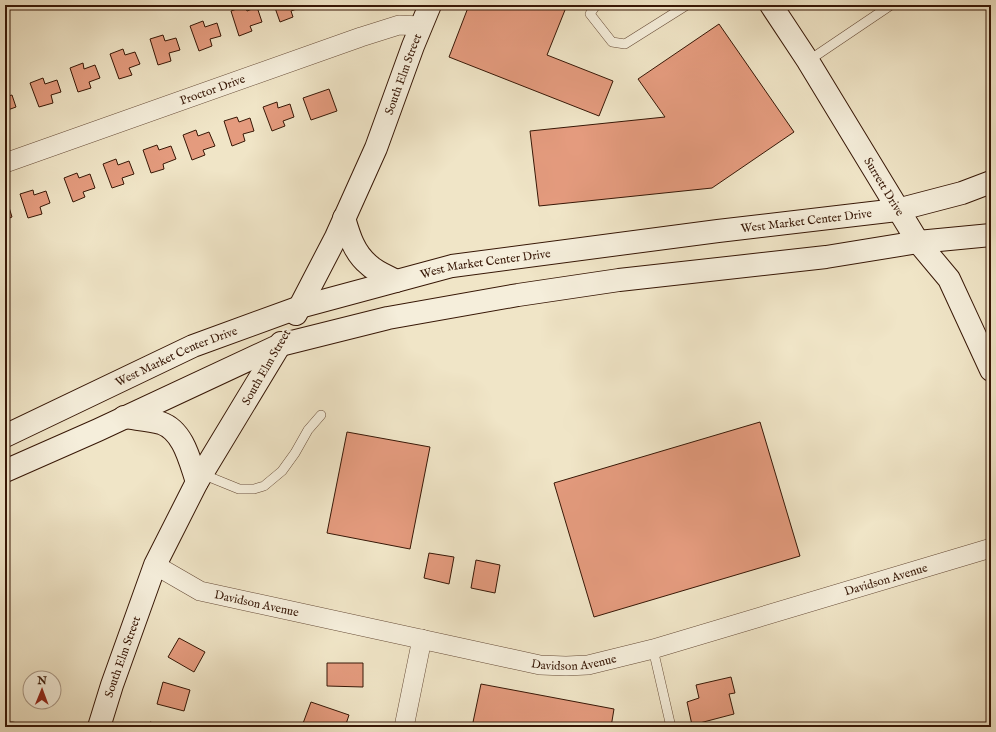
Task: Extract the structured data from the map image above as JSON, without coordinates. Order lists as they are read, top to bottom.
{
  "streets": {
    "main road": ["South Elm Street", "Surrett Drive", "West Market Center Drive"],
    "street": ["Proctor Drive", "Davidson Avenue"]
  },
  "crossings": [
    ["South Elm Street", "Proctor Drive"],
    ["South Elm Street", "West Market Center Drive"],
    ["South Elm Street", "Davidson Avenue"],
    ["Surrett Drive", "West Market Center Drive"]
  ],
  "north": "top"
}
